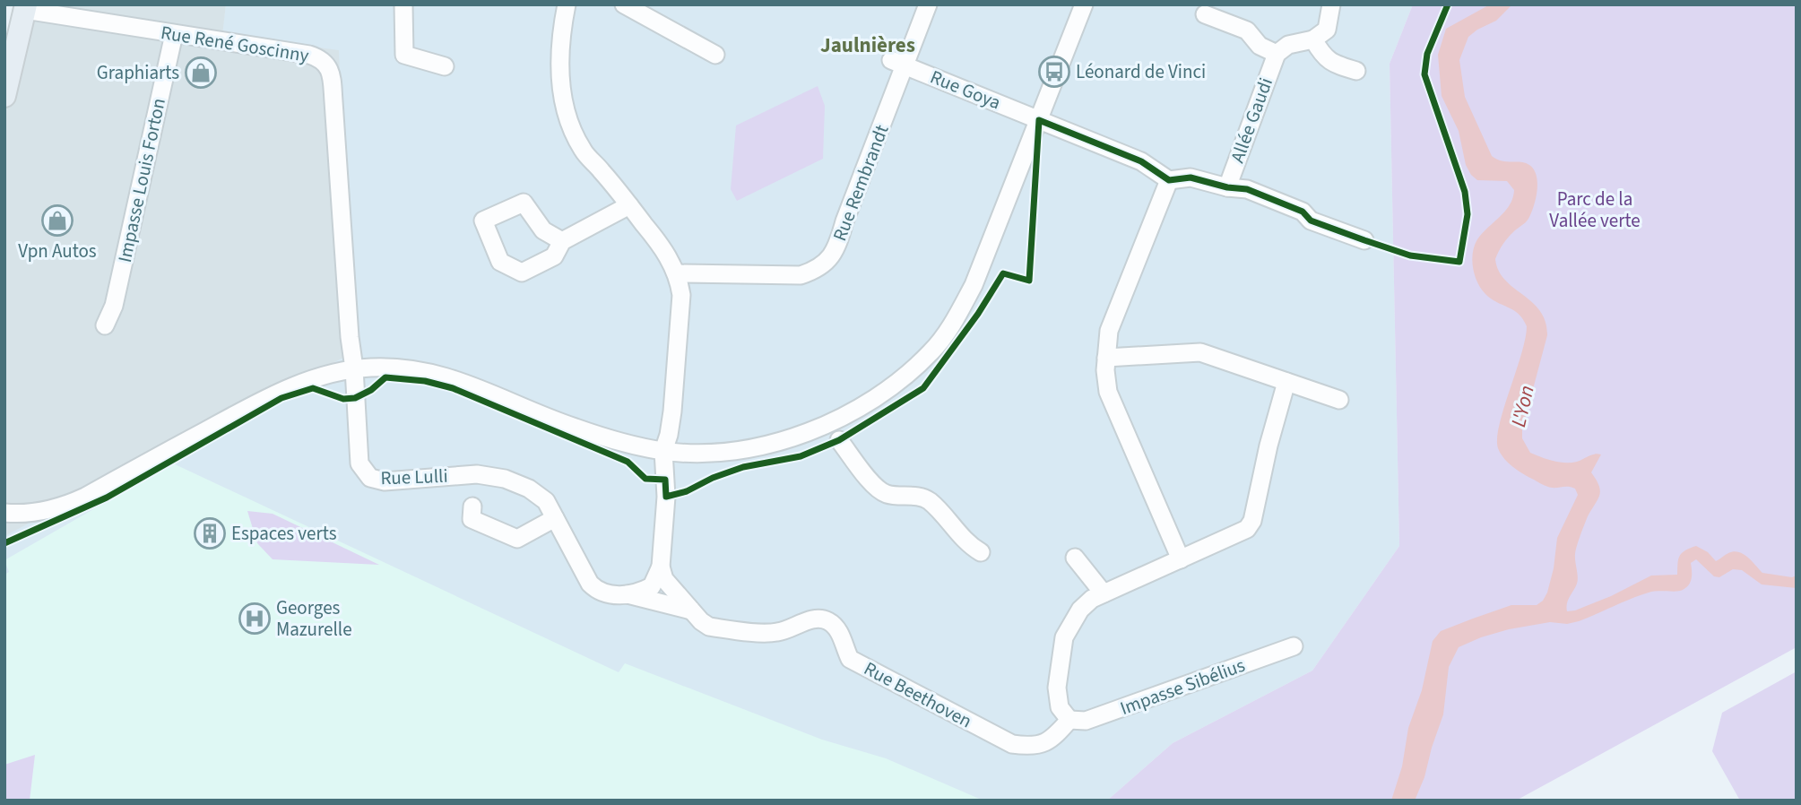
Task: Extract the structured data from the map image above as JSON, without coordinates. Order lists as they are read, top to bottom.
{
  "streets": {
    "street": [
      "Rue René Goscinny",
      "Rue Goya",
      "Allée Gaudi",
      "Impasse Louis Forton",
      "Rue Rembrandt",
      "Rue Lulli",
      "Impasse Sibélius",
      "Rue Beethoven"
    ]
  },
  "crossings": [
    ["Rue René Goscinny", "Impasse Louis Forton"],
    ["Rue René Goscinny", "Rue Lulli"],
    ["Rue Goya", "Rue Rembrandt"],
    ["Rue Lulli", "Rue Beethoven"],
    ["Impasse Sibélius", "Rue Beethoven"]
  ],
  "districts": ["Jaulnières"],
  "water": ["L'Yon"],
  "parks": ["Parc de la Vallée verte"],
  "places": {
    "bus stop": ["Léonard de Vinci"],
    "shop": ["Graphiarts", "Vpn Autos"],
    "building": ["Espaces verts"],
    "hospital": ["Georges Mazurelle"]
  }
}
